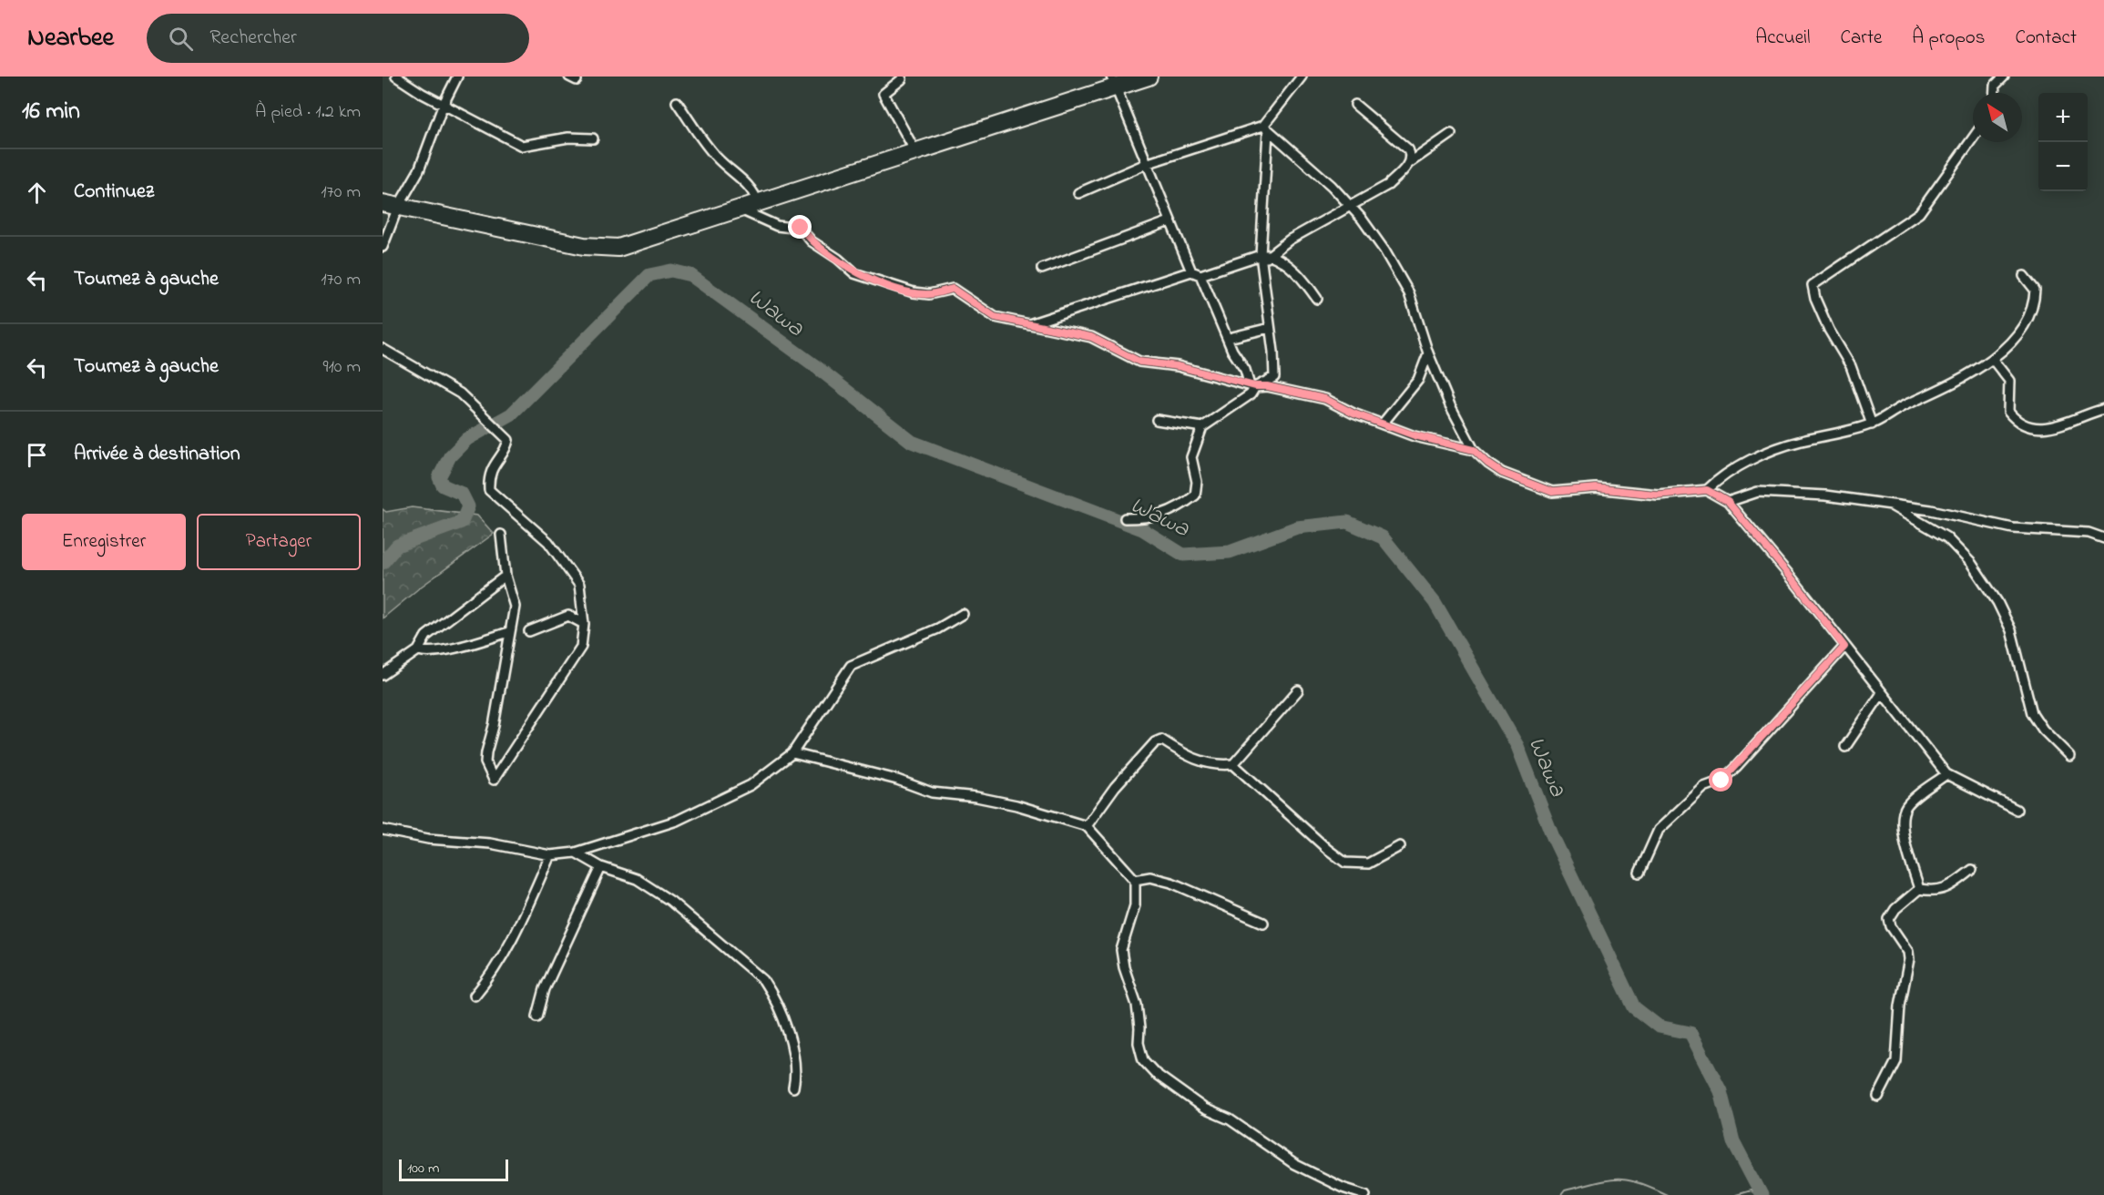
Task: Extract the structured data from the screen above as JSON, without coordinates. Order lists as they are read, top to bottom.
{
  "water": ["Wawa"],
  "scale_bar": "100 m",
  "north": "top left",
  "page": {
    "header": "Nearbee",
    "search": "Rechercher",
    "nav": [
      "Accueil",
      "Carte",
      "À propos",
      "Contact"
    ],
    "heading": ["16 min", "À pied · 1.2 km"],
    "map_buttons": ["+", "−"],
    "list": [
      ["Continuez", "170 m"],
      ["Tournez à gauche", "170 m"],
      ["Tournez à gauche", "910 m"],
      "Arrivée à destination"
    ],
    "buttons": ["Enregistrer", "Partager"],
    "scale": "100 m"
  }
}
